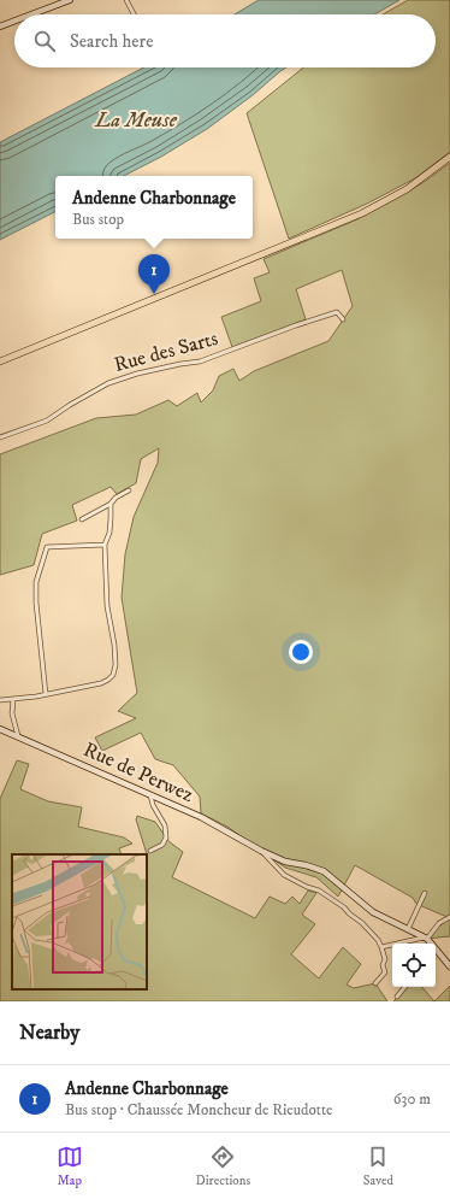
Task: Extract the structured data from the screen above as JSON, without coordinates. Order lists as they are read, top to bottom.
{
  "streets": {
    "street": ["Rue des Sarts", "Rue de Perwez"]
  },
  "water": ["La Meuse"],
  "page": {
    "search": "Search here",
    "popup": ["Andenne Charbonnage", "Bus stop"],
    "pins": "1",
    "heading": "Nearby",
    "list": [
      {
        "mark": "1",
        "name": "Andenne Charbonnage",
        "note": "Bus stop · Chaussée Moncheur de Rieudotte",
        "value": "630 m"
      }
    ],
    "nav": ["Map", "Directions", "Saved"]
  }
}
